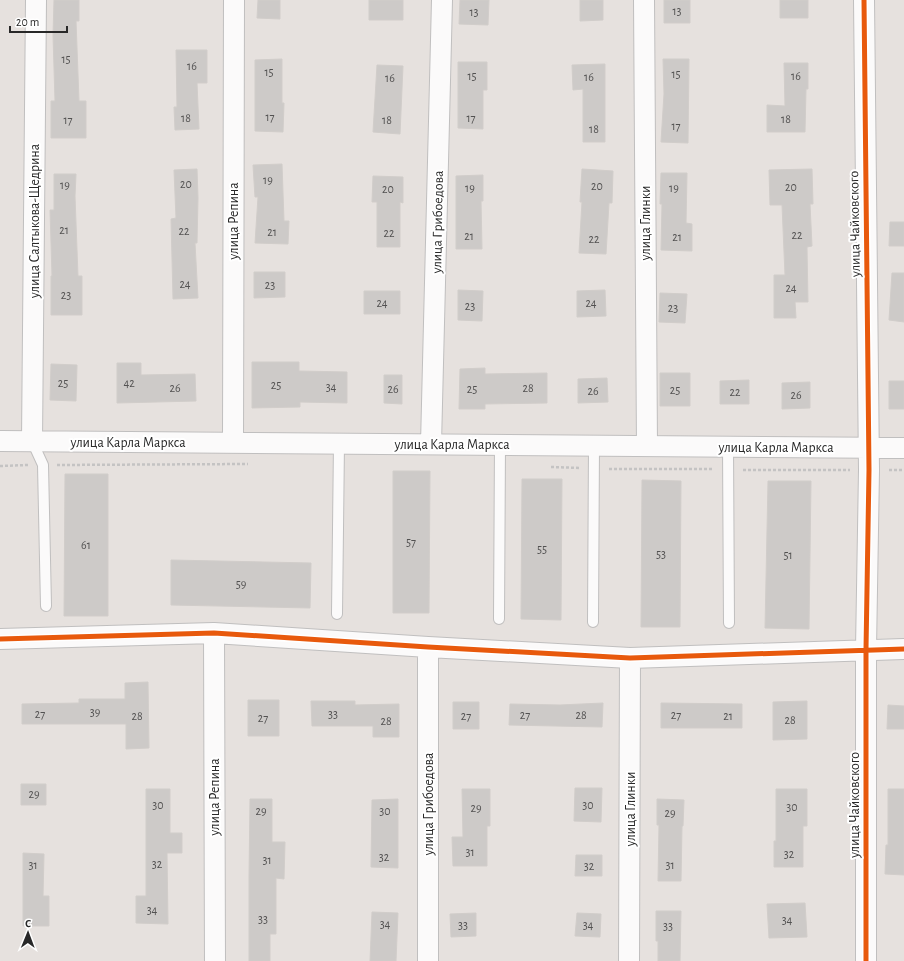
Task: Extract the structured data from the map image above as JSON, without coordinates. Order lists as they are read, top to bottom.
{
  "streets": {
    "street": [
      "улица Салтыкова-Щедрина",
      "улица Репина",
      "улица Грибоедова",
      "улица Глинки",
      "улица Чайковского",
      "улица Карла Маркса"
    ]
  },
  "crossings": [
    ["улица Салтыкова-Щедрина", "улица Карла Маркса"],
    ["улица Репина", "улица Карла Маркса"],
    ["улица Грибоедова", "улица Карла Маркса"],
    ["улица Глинки", "улица Карла Маркса"],
    ["улица Чайковского", "улица Карла Маркса"]
  ],
  "house_numbers": [
    "13",
    "13",
    "15",
    "16",
    "15",
    "15",
    "15",
    "16",
    "16",
    "16",
    "17",
    "18",
    "17",
    "18",
    "17",
    "18",
    "17",
    "18",
    "19",
    "20",
    "19",
    "20",
    "20",
    "19",
    "19",
    "20",
    "21",
    "22",
    "21",
    "22",
    "22",
    "21",
    "21",
    "22",
    "24",
    "23",
    "24",
    "23",
    "24",
    "24",
    "23",
    "23",
    "25",
    "42",
    "25",
    "34",
    "26",
    "28",
    "26",
    "25",
    "25",
    "26",
    "22",
    "26",
    "57",
    "61",
    "55",
    "53",
    "51",
    "59",
    "39",
    "27",
    "33",
    "27",
    "28",
    "27",
    "28",
    "27",
    "21",
    "27",
    "28",
    "28",
    "29",
    "30",
    "30",
    "30",
    "29",
    "29",
    "30",
    "29",
    "31",
    "32",
    "32",
    "31",
    "32",
    "31",
    "31",
    "32",
    "34",
    "33",
    "34",
    "34",
    "33",
    "34",
    "33"
  ],
  "scale_bar": "20 m",
  "north": "top"
}
